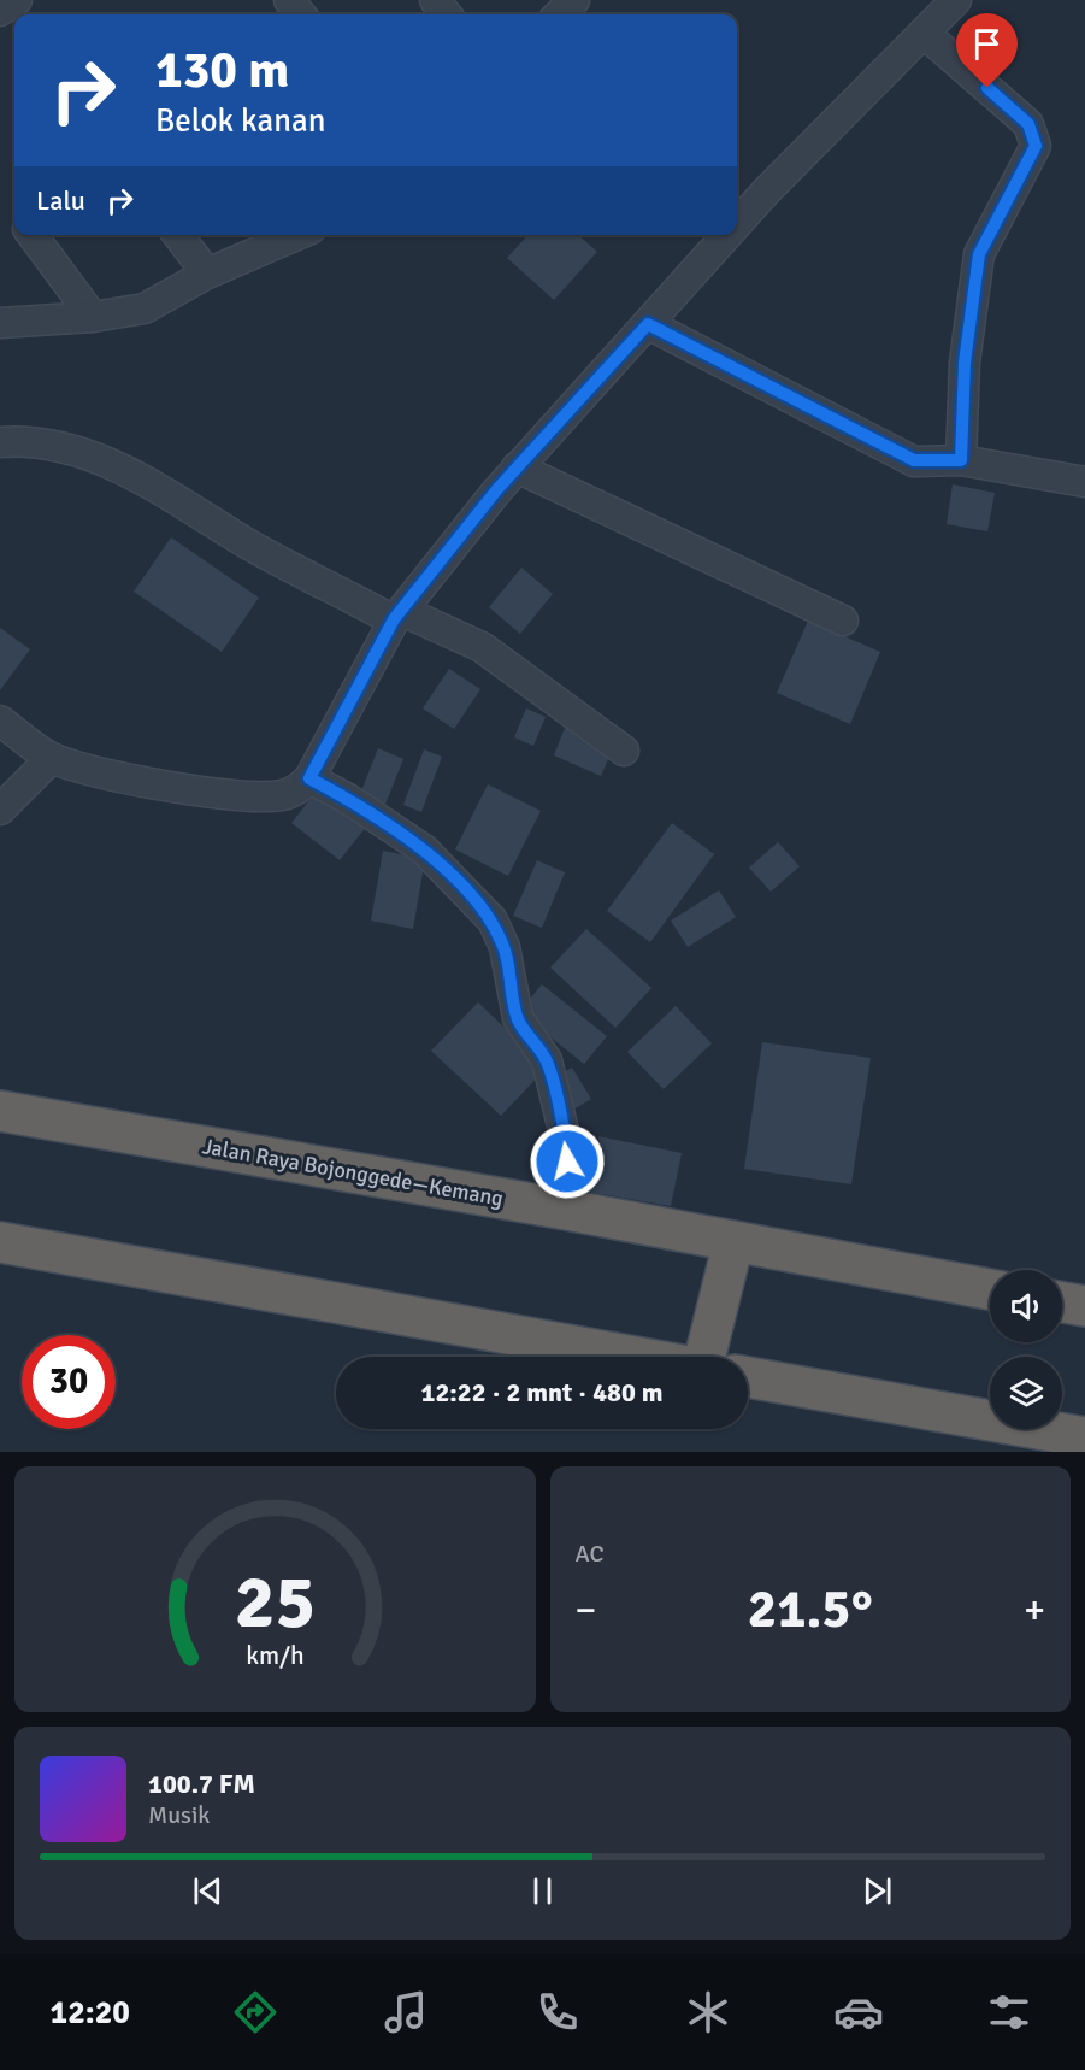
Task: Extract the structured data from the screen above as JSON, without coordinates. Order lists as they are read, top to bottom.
{
  "streets": {
    "highway": ["Jalan Raya Bojonggede—Kemang"]
  },
  "page": {
    "turn": ["130 m", "Belok kanan"],
    "then": "Lalu",
    "limit": "30",
    "trip": "12:22 · 2 mnt · 480 m",
    "tile": "AC",
    "heat": ["−", "21.5°", "+"],
    "song": ["100.7 FM", "Musik"],
    "tabs": "12:20",
    "gauge": ["25", "km/h"]
  }
}
